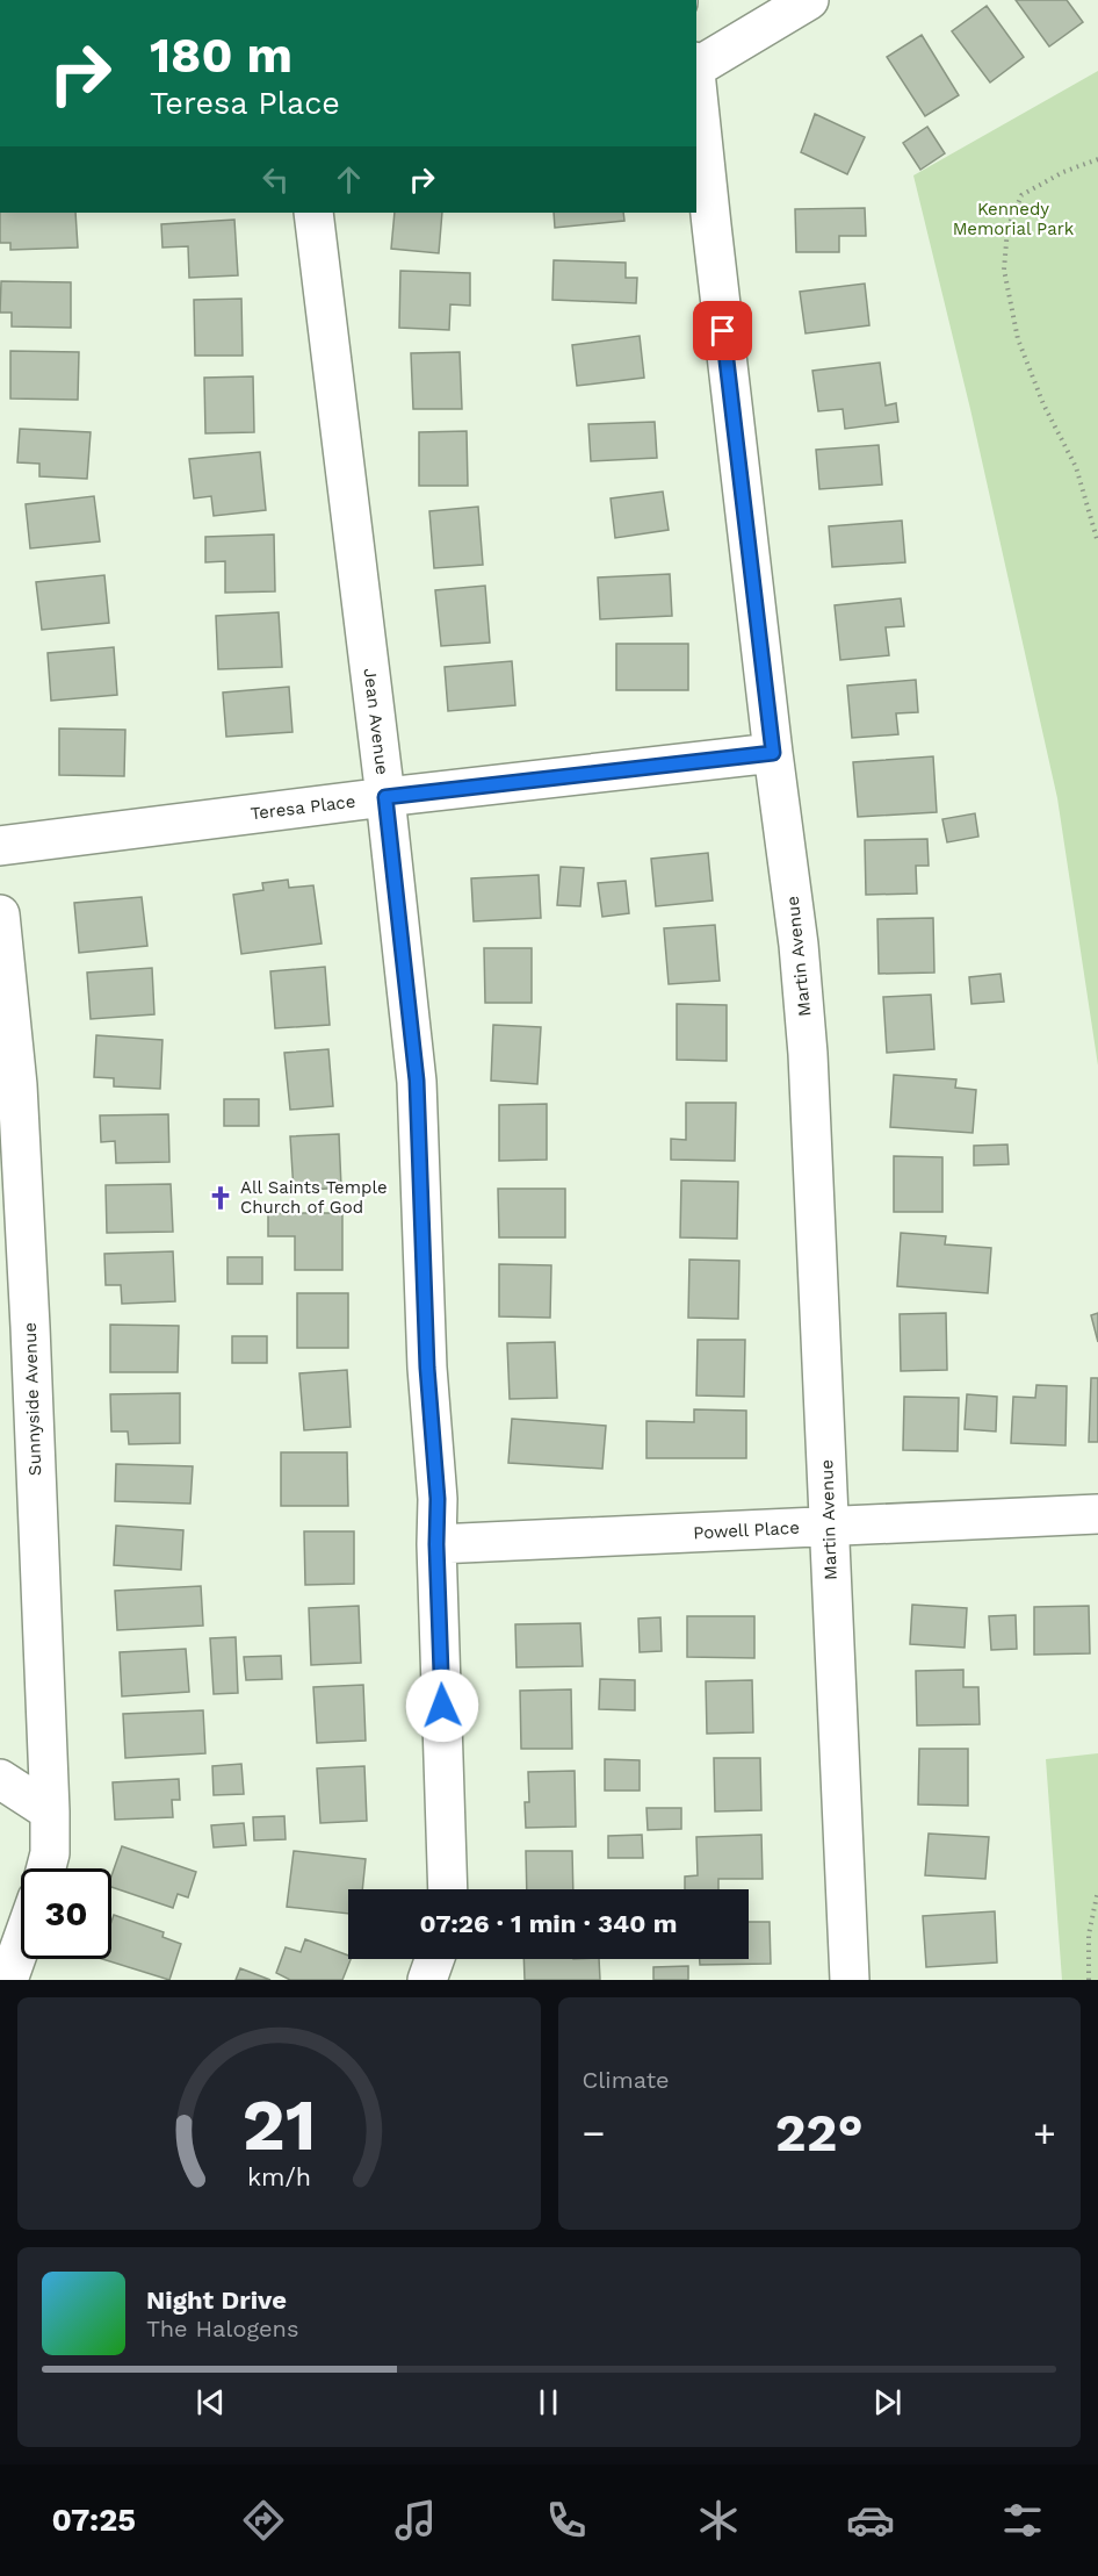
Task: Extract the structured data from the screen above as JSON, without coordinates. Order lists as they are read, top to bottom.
{
  "streets": {
    "street": [
      "Jean Avenue",
      "Teresa Place",
      "Martin Avenue",
      "Sunnyside Avenue",
      "Powell Place"
    ]
  },
  "crossings": [
    ["Jean Avenue", "Teresa Place"],
    ["Jean Avenue", "Powell Place"],
    ["Teresa Place", "Martin Avenue"],
    ["Martin Avenue", "Powell Place"]
  ],
  "parks": ["Kennedy Memorial Park"],
  "places": {
    "church": ["All Saints Temple Church of God"]
  },
  "page": {
    "turn": ["180 m", "Teresa Place"],
    "limit": "30",
    "trip": "07:26 · 1 min · 340 m",
    "tile": "Climate",
    "heat": ["−", "22°", "+"],
    "song": ["Night Drive", "The Halogens"],
    "tabs": "07:25",
    "gauge": ["21", "km/h"]
  }
}
